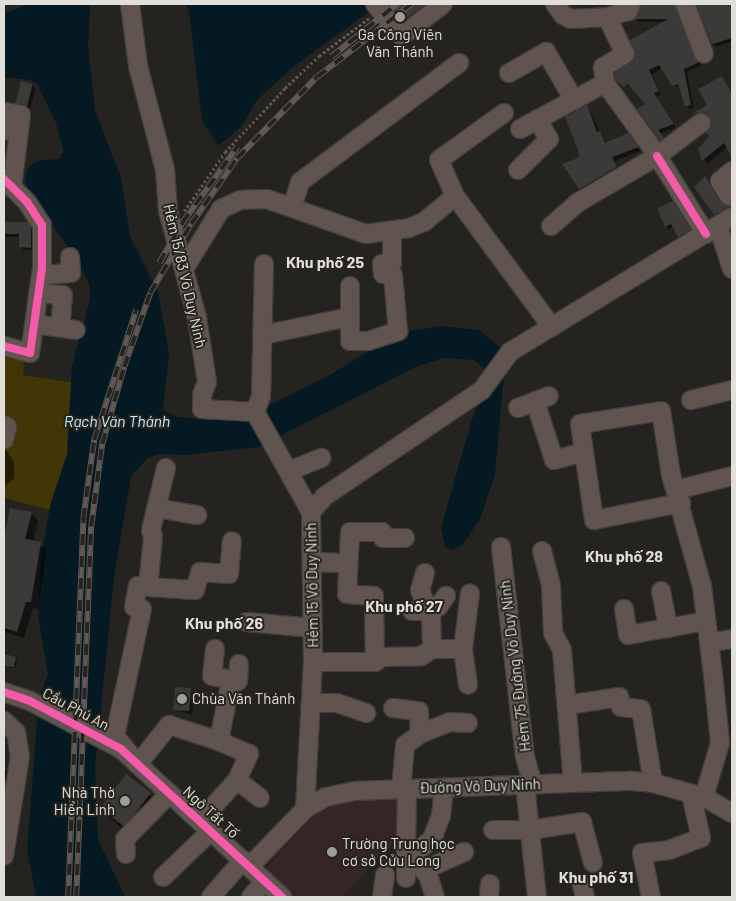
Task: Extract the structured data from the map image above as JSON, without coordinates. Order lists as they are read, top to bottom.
{
  "streets": {
    "street": [
      "Hẻm 15/83 Võ Duy Ninh",
      "Hẻm 15 Võ Duy Ninh",
      "Hẻm 75 Đường Võ Duy Ninh",
      "Cầu Phú An",
      "Đường Võ Duy Ninh",
      "Ngô Tất Tố"
    ]
  },
  "crossings": [
    ["Hẻm 15 Võ Duy Ninh", "Đường Võ Duy Ninh"],
    ["Hẻm 75 Đường Võ Duy Ninh", "Đường Võ Duy Ninh"],
    ["Cầu Phú An", "Ngô Tất Tố"],
    ["Đường Võ Duy Ninh", "Ngô Tất Tố"]
  ],
  "districts": [
    "Khu phố 25",
    "Khu phố 28",
    "Khu phố 27",
    "Khu phố 26",
    "Khu phố 31"
  ],
  "water": ["Rạch Văn Thánh"],
  "places": [
    "Ga Công Viên Văn Thánh",
    "Chùa Văn Thánh",
    "Nhà Thờ Hiển Linh",
    "Trường Trung học cơ sở Cửu Long"
  ]
}
